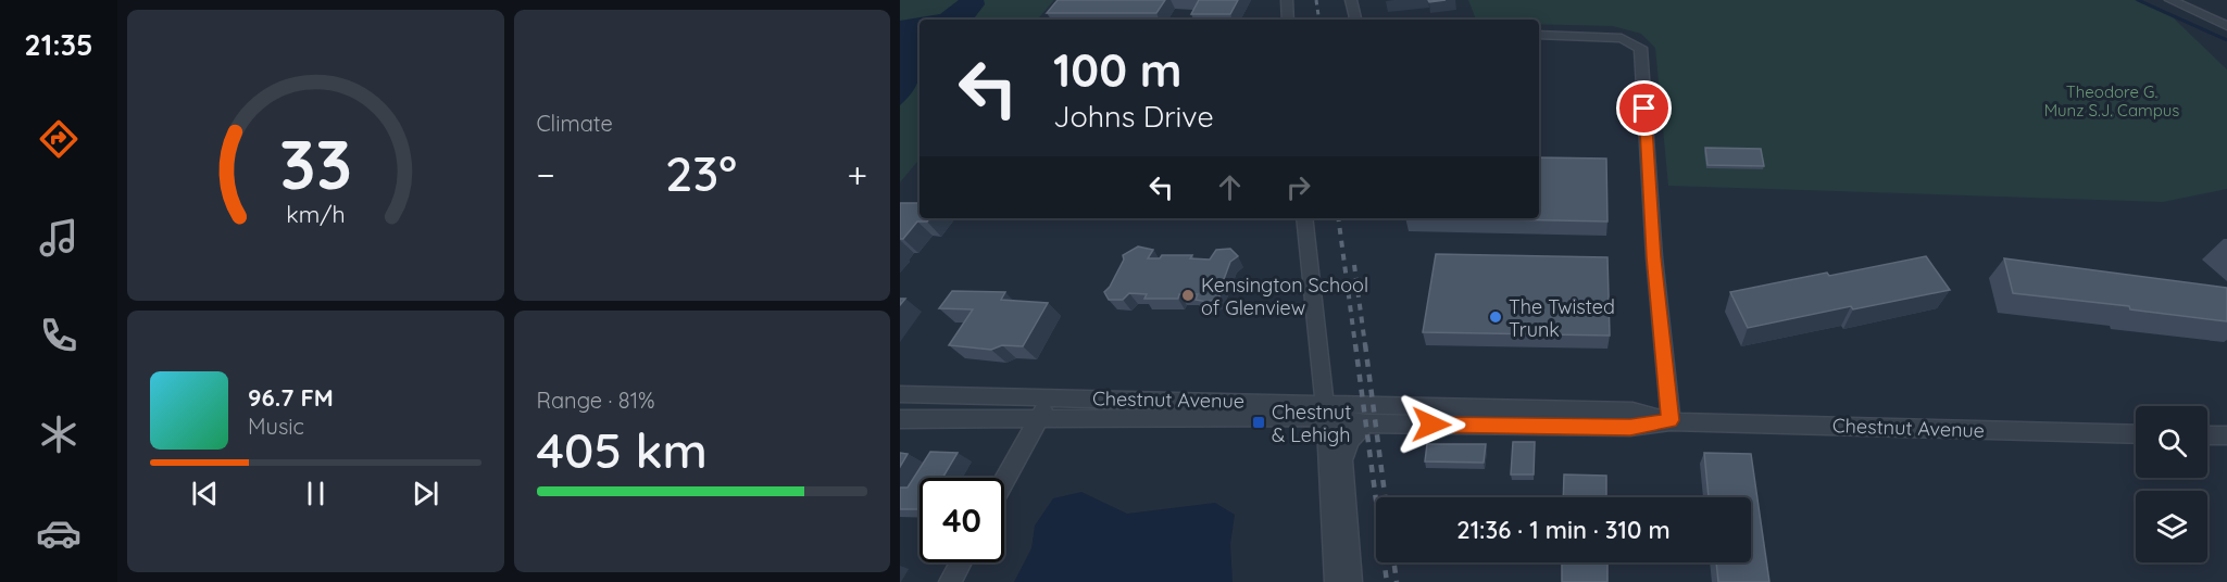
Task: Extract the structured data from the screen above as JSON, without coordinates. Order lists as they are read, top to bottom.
{
  "streets": {
    "street": ["Chestnut Avenue"]
  },
  "parks": ["Theodore G. Munz S.J. Campus"],
  "places": {
    "other": ["Kensington School of Glenview", "The Twisted Trunk"],
    "transit": ["Chestnut & Lehigh"]
  },
  "page": {
    "tabs": "21:35",
    "tile": [
      "Climate",
      ["Range · 81%", "405 km"]
    ],
    "turn": ["100 m", "Johns Drive"],
    "heat": ["−", "23°", "+"],
    "song": ["96.7 FM", "Music"],
    "limit": "40",
    "trip": "21:36 · 1 min · 310 m",
    "gauge": ["33", "km/h"]
  }
}
